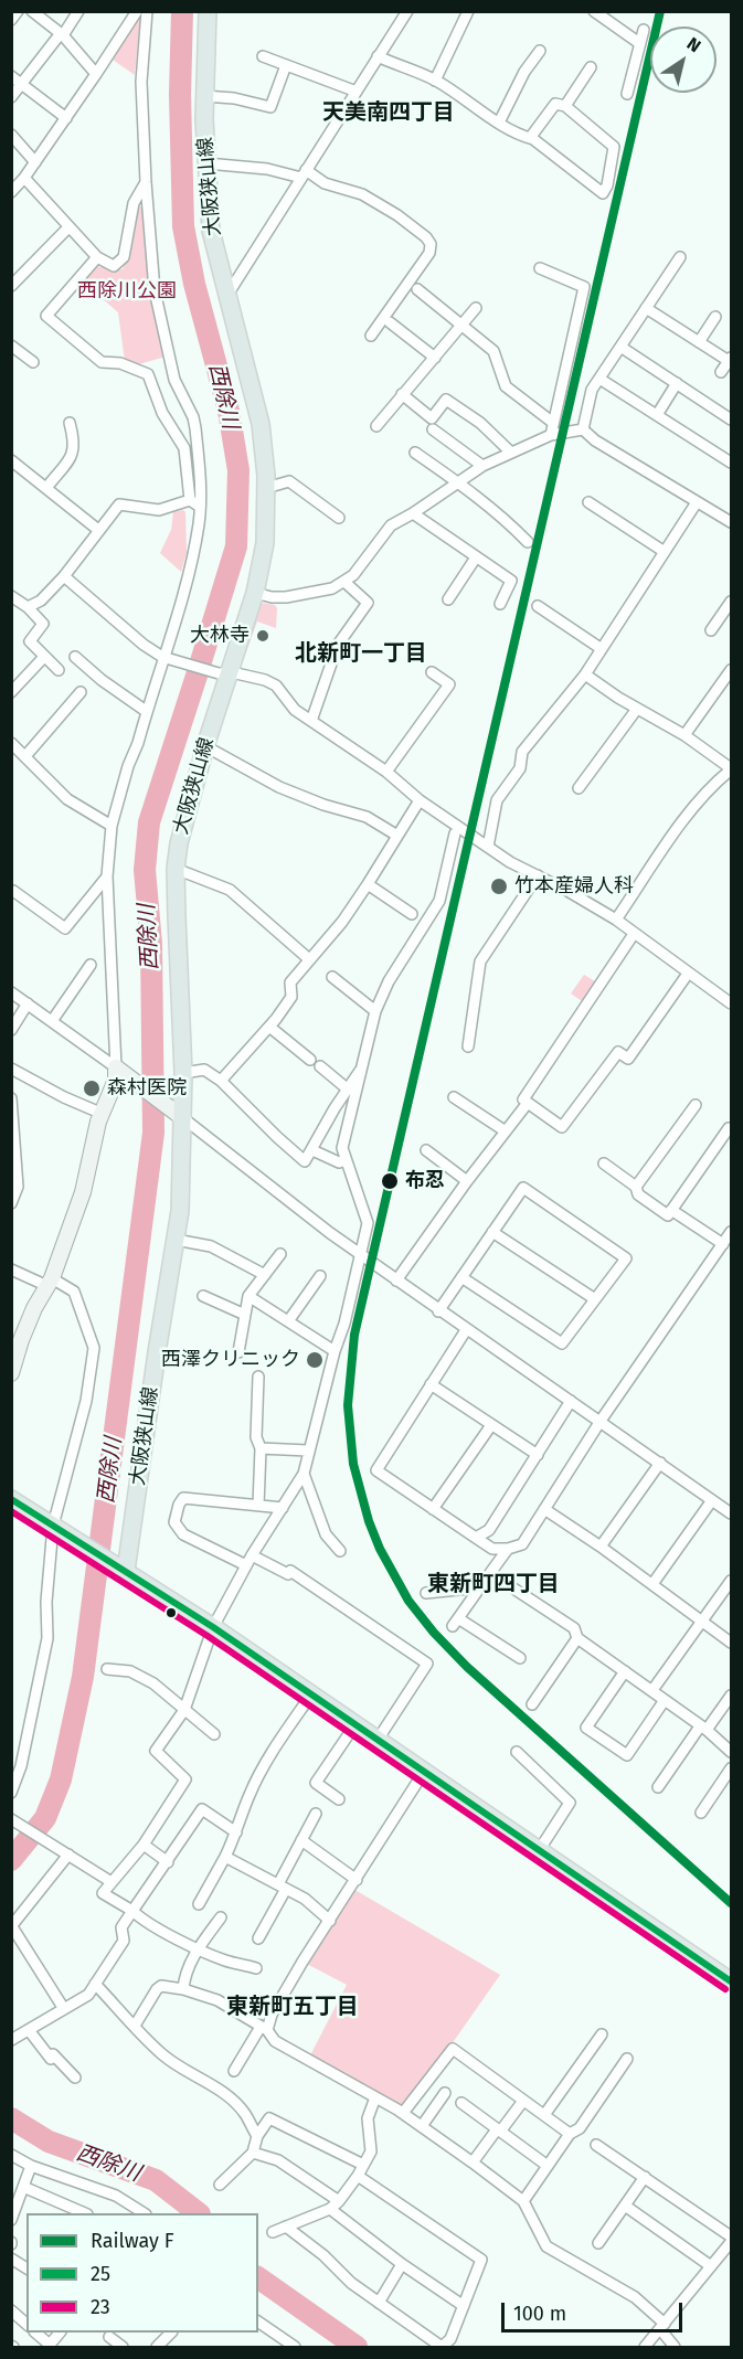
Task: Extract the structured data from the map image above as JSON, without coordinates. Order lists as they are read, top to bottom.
{
  "streets": {
    "main road": ["大阪狭山線"]
  },
  "districts": [
    "天美南四丁目",
    "北新町一丁目",
    "東新町四丁目",
    "東新町五丁目"
  ],
  "water": ["西除川"],
  "parks": ["西除川公園"],
  "places": [
    "大林寺",
    "竹本産婦人科",
    "森村医院",
    "布忍",
    "西澤クリニック"
  ],
  "lines": ["rail line F", "transit line 25", "transit line 23"],
  "legend": ["Railway F", "25", "23"],
  "scale_bar": "100 m",
  "north": "top right"
}
